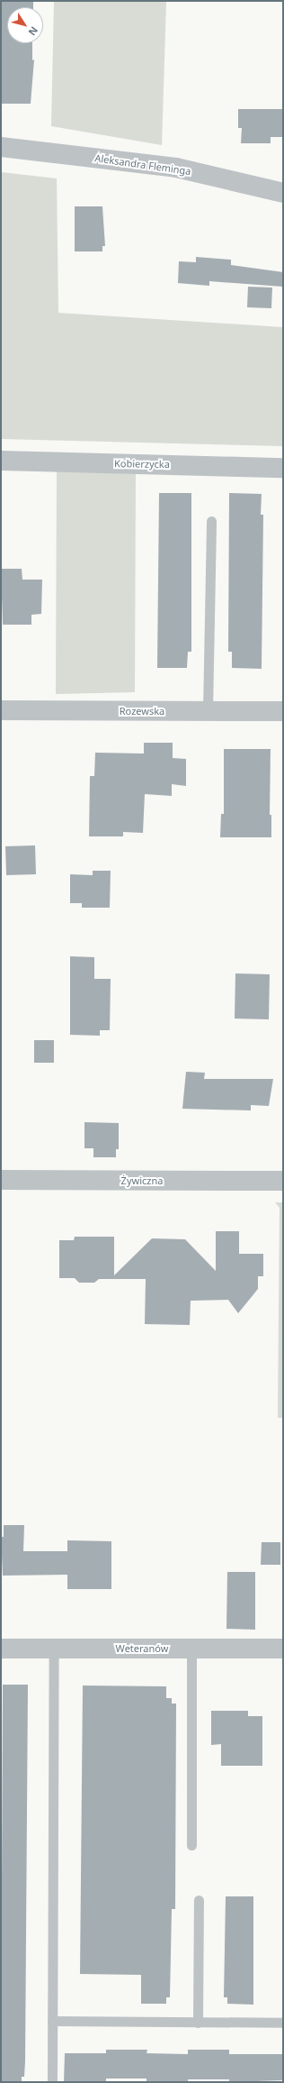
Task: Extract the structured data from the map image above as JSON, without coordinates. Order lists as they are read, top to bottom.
{
  "streets": {
    "street": [
      "Aleksandra Fleminga",
      "Kobierzycka",
      "Rozewska",
      "Żywiczna",
      "Weteranów"
    ]
  },
  "north": "bottom right"
}
